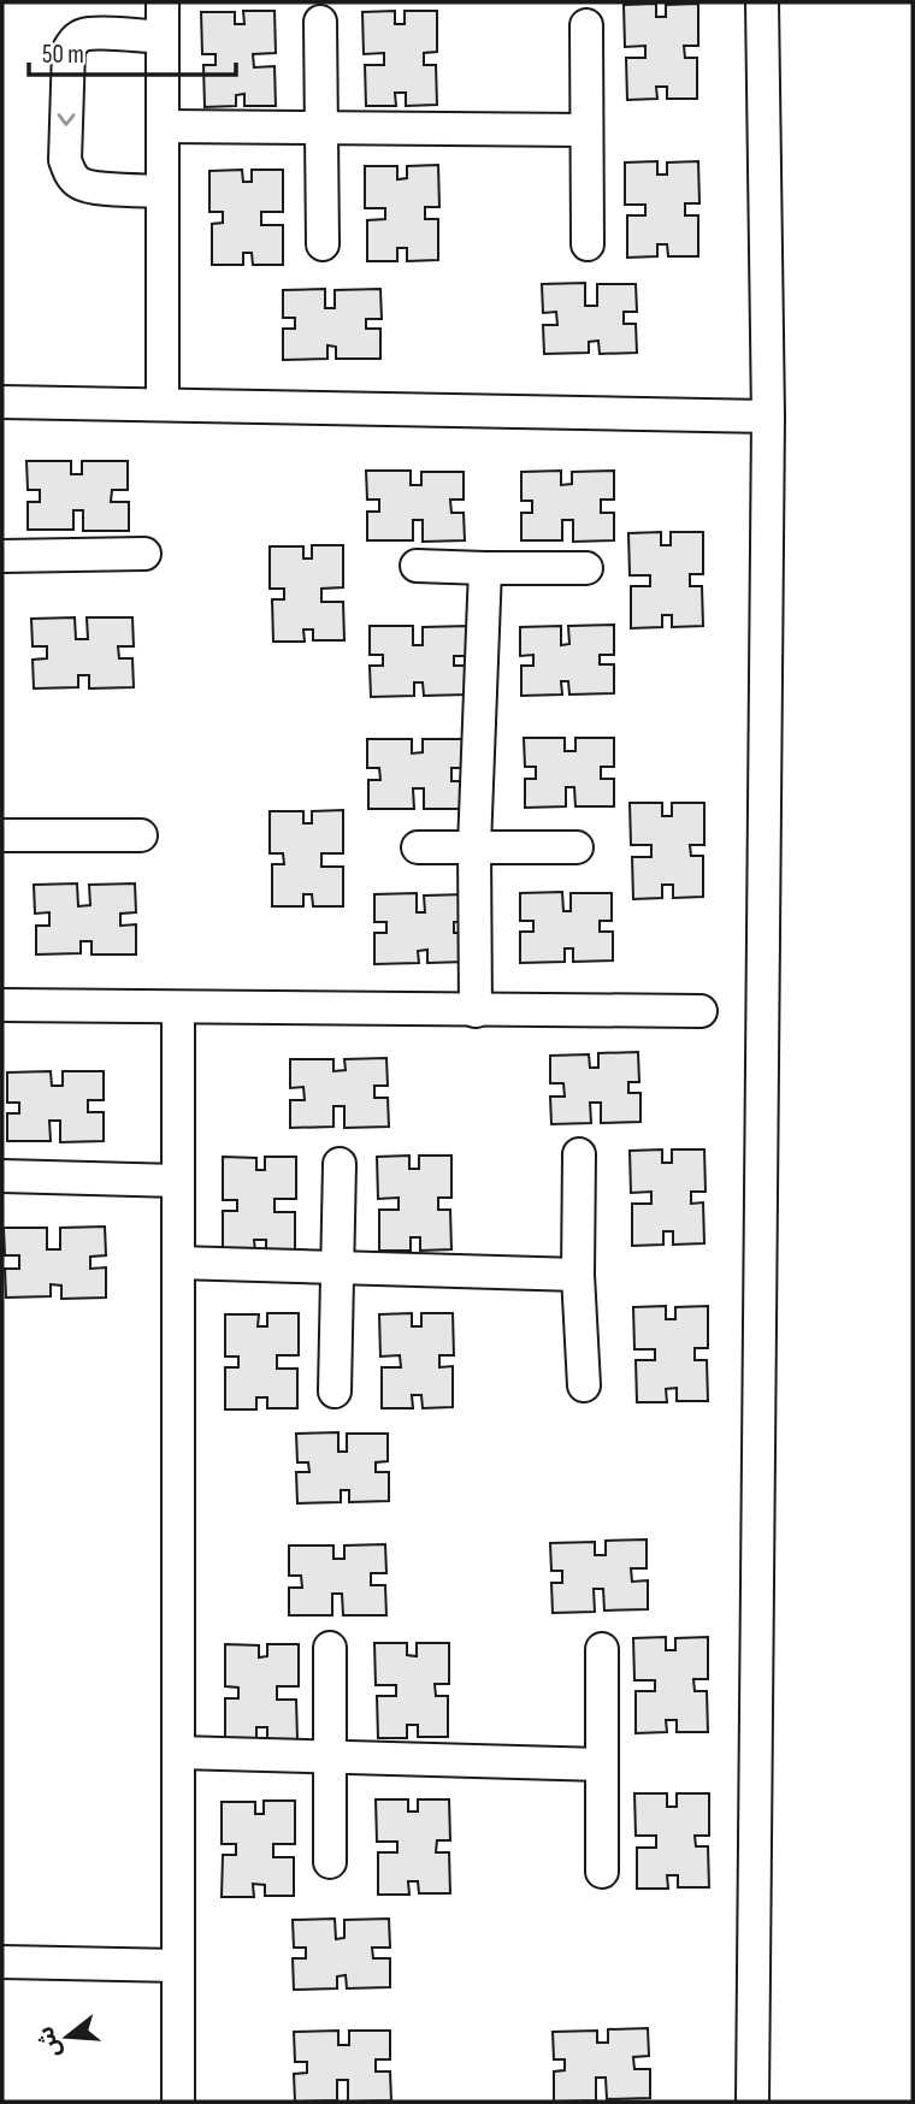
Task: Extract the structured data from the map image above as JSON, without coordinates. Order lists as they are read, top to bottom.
{
  "scale_bar": "50 m",
  "north": "left"
}
